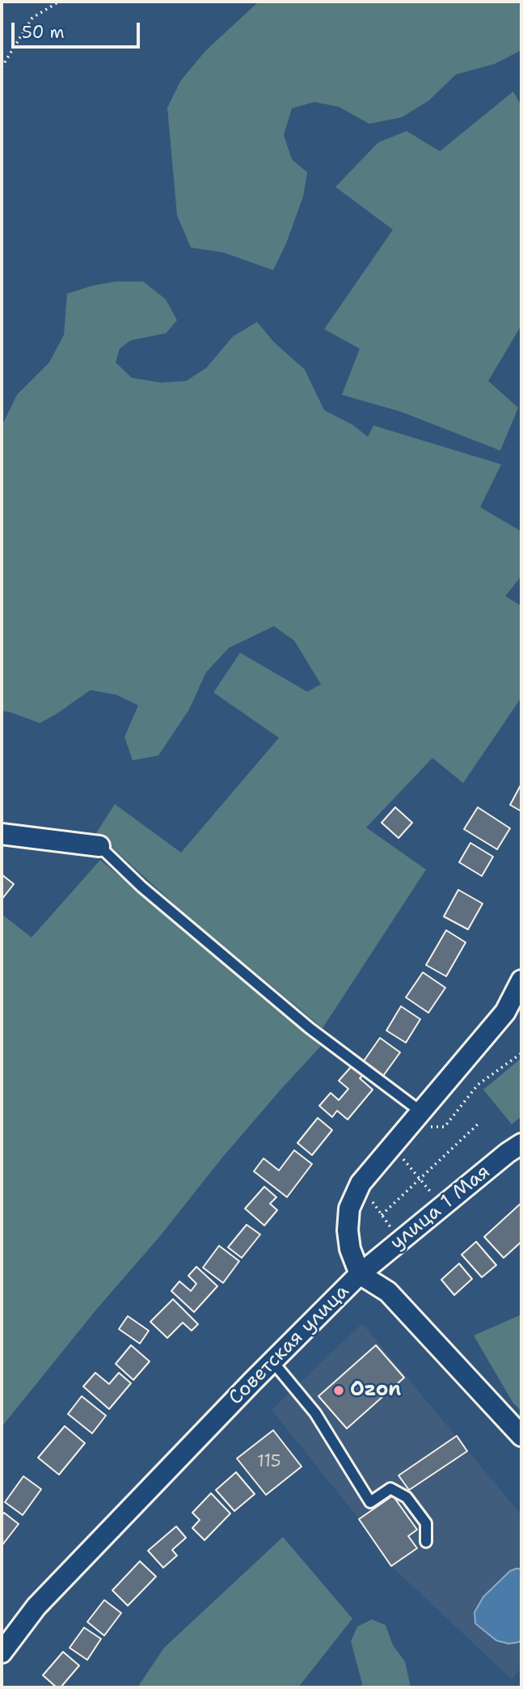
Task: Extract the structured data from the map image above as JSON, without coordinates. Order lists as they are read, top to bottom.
{
  "streets": {
    "street": ["улица 1 Мая", "Советская улица"]
  },
  "crossings": [
    ["улица 1 Мая", "Советская улица"]
  ],
  "places": ["Ozon"],
  "house_numbers": ["115"],
  "scale_bar": "50 m"
}
